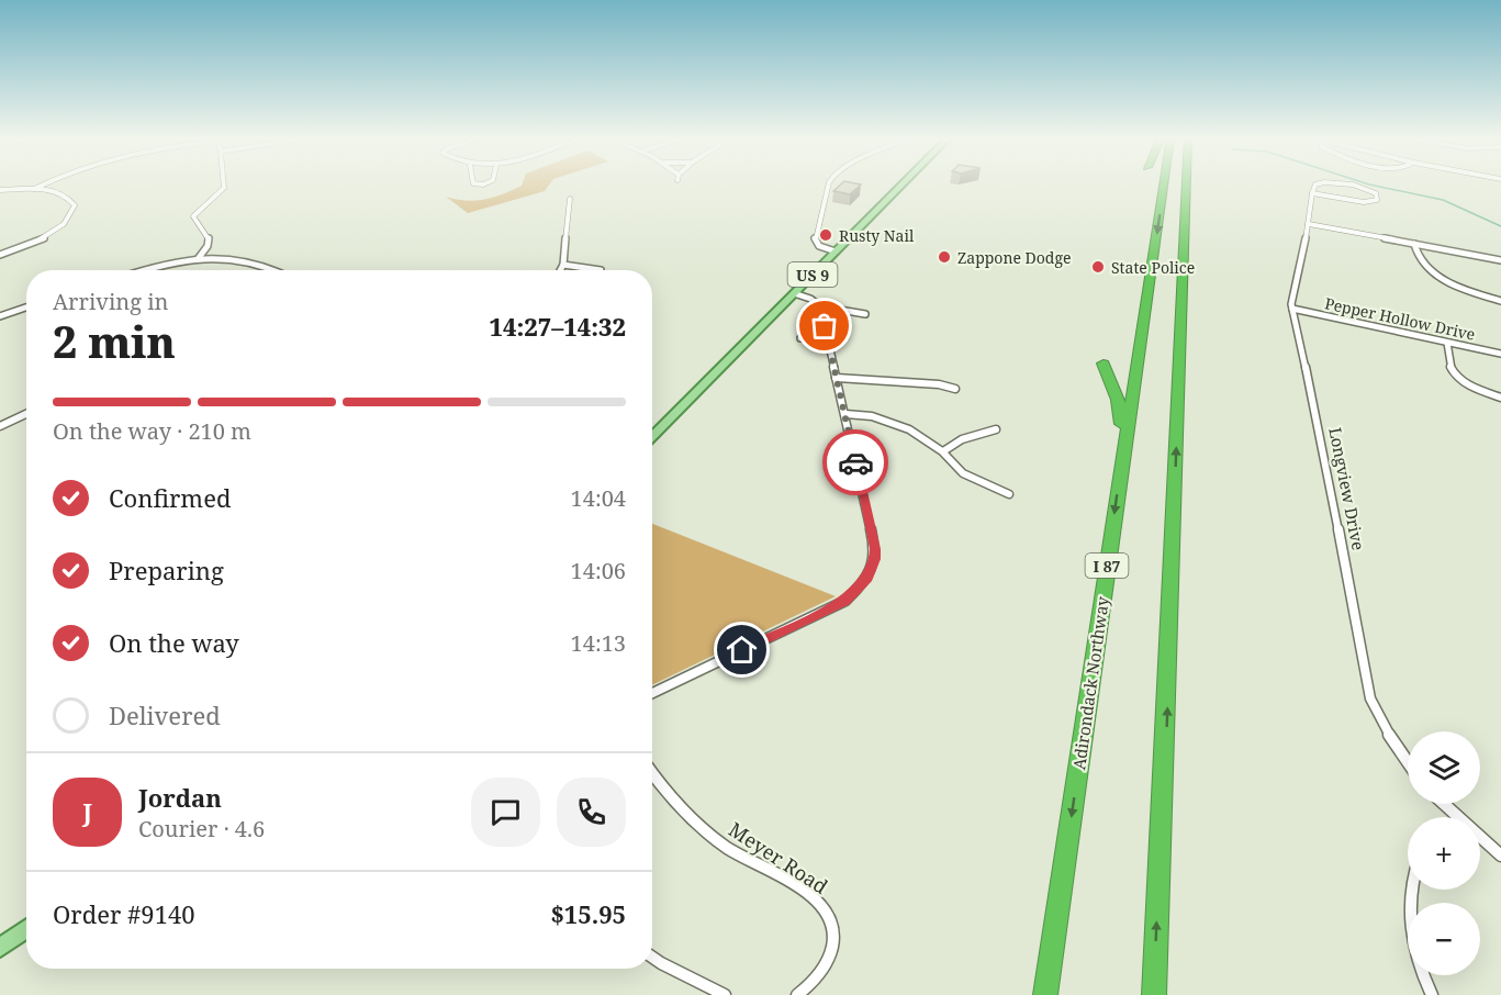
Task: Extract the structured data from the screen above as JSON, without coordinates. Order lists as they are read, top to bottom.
{
  "streets": {
    "highway": ["I 87", "Adirondack Northway"],
    "main road": ["US 9"],
    "street": ["Pepper Hollow Drive", "Longview Drive", "Meyer Road"]
  },
  "crossings": [
    ["Pepper Hollow Drive", "Longview Drive"]
  ],
  "places": ["Rusty Nail", "Zappone Dodge", "State Police"],
  "page": {
    "heading": ["2 min", "Arriving in", "14:27–14:32"],
    "panel": [
      "Jordan",
      "Courier · 4.6",
      "Order #9140",
      "$15.95"
    ],
    "bar": "On the way · 210 m",
    "list": [
      ["Confirmed", "14:04"],
      ["Preparing", "14:06"],
      ["On the way", "14:13"],
      "Delivered"
    ],
    "map_buttons": ["+", "−"],
    "round": "J"
  }
}
